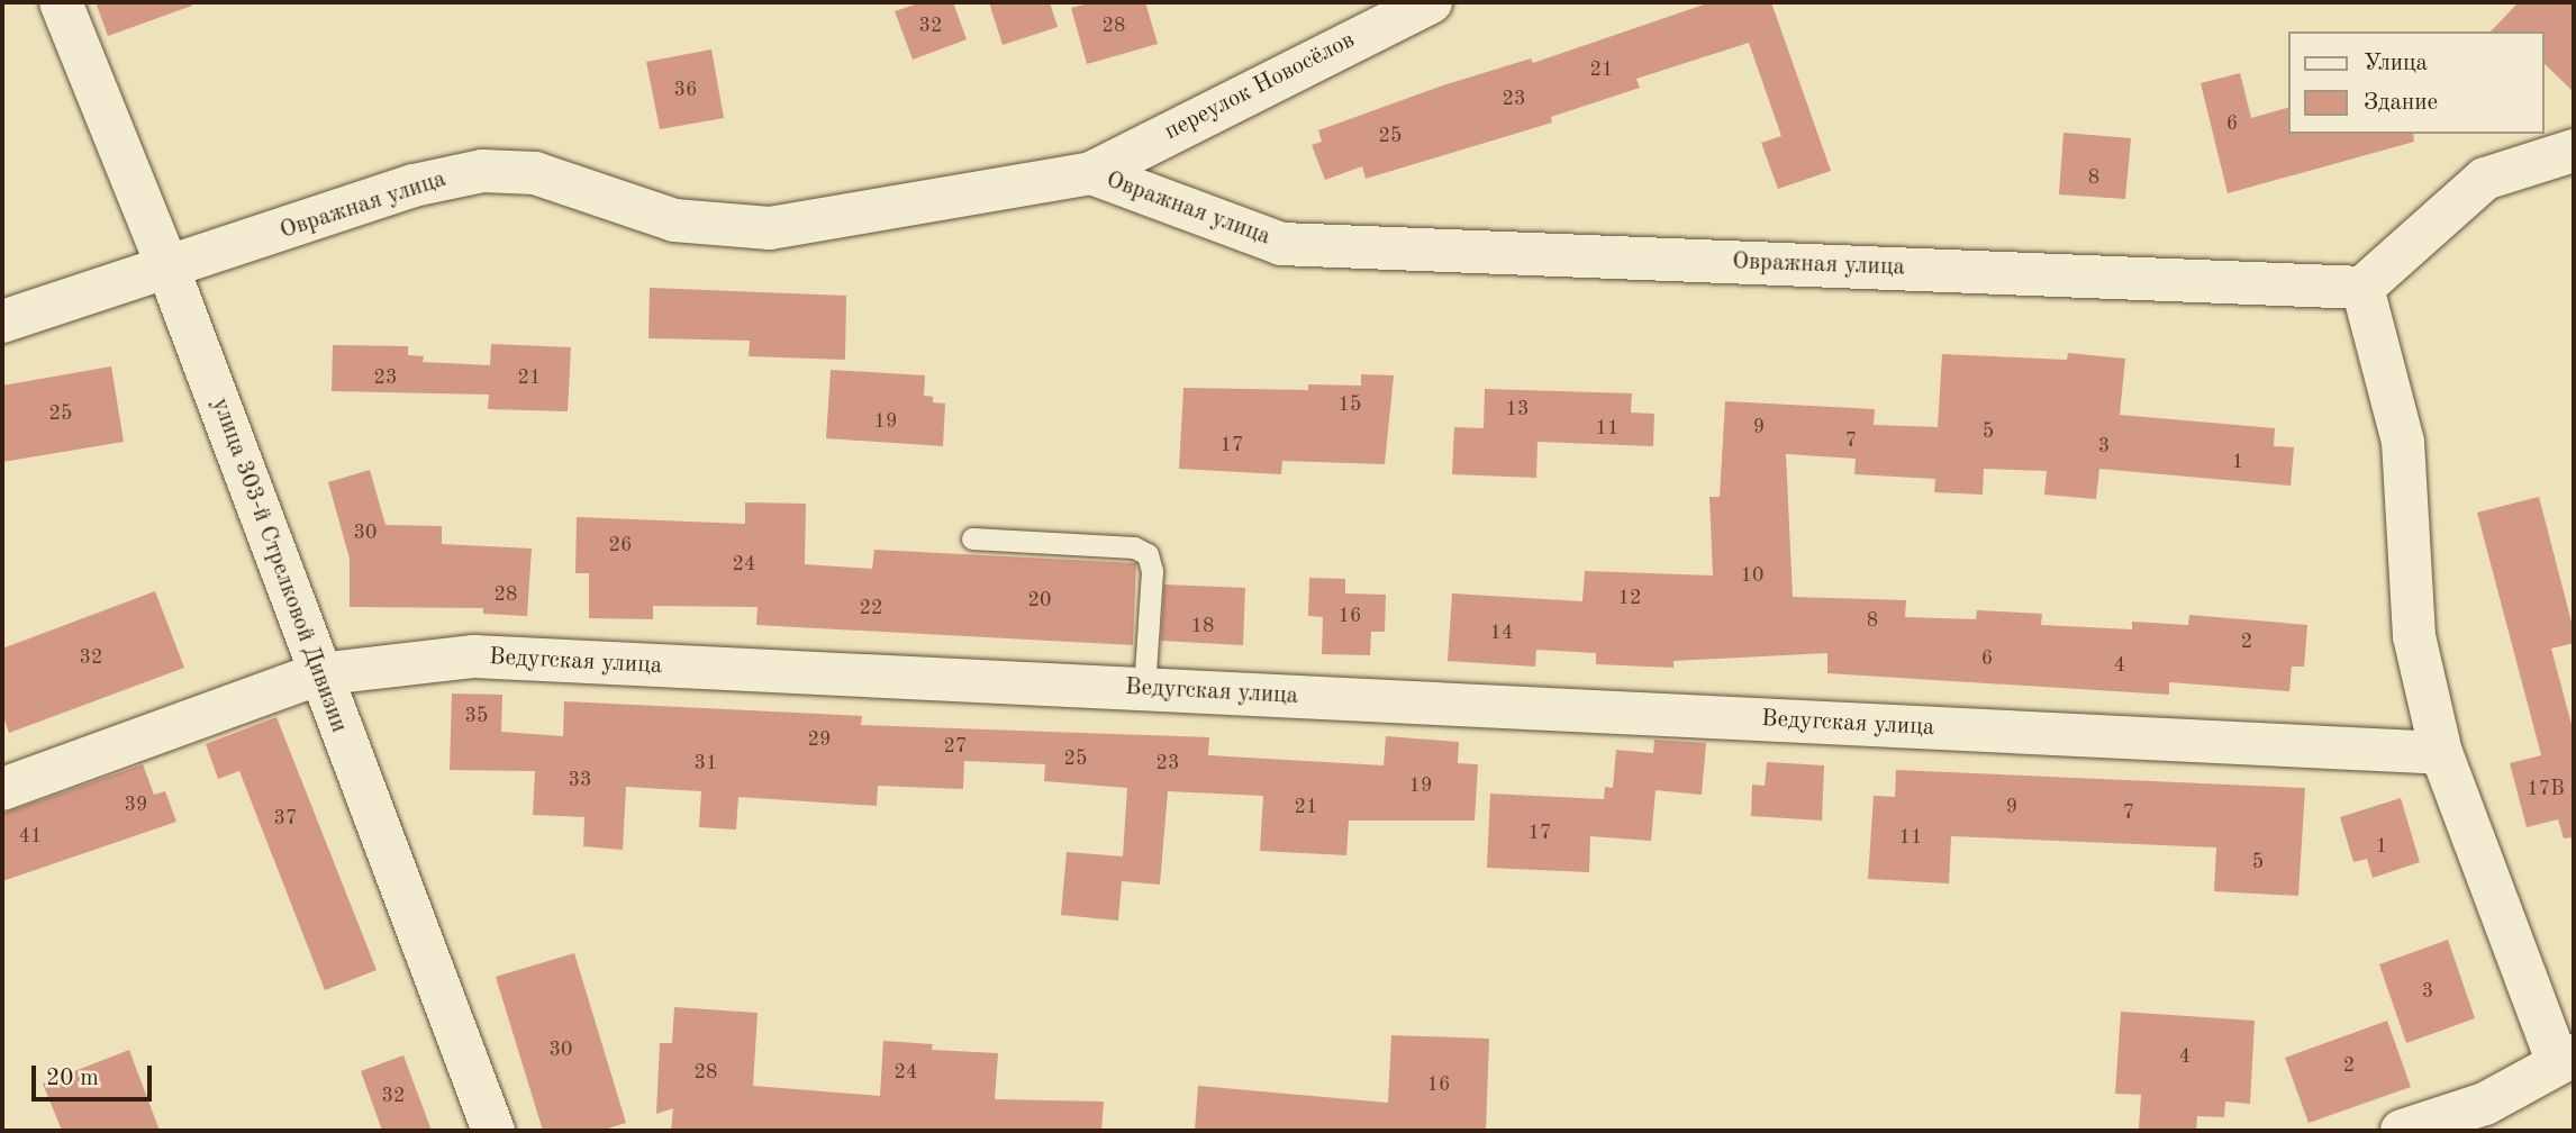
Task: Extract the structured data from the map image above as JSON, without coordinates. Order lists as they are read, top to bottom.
{
  "streets": {
    "street": [
      "переулок Новосёлов",
      "Овражная улица",
      "улица 303-й Стрелковой Дивизии",
      "Ведугская улица"
    ]
  },
  "crossings": [
    ["переулок Новосёлов", "Овражная улица"],
    ["Овражная улица", "улица 303-й Стрелковой Дивизии"],
    ["улица 303-й Стрелковой Дивизии", "Ведугская улица"]
  ],
  "house_numbers": [
    "32",
    "28",
    "21",
    "36",
    "23",
    "6",
    "25",
    "8",
    "23",
    "21",
    "15",
    "13",
    "25",
    "19",
    "9",
    "11",
    "5",
    "7",
    "17",
    "3",
    "1",
    "30",
    "26",
    "24",
    "10",
    "28",
    "12",
    "20",
    "22",
    "16",
    "8",
    "18",
    "14",
    "2",
    "32",
    "6",
    "4",
    "35",
    "29",
    "27",
    "25",
    "31",
    "23",
    "33",
    "19",
    "17В",
    "39",
    "21",
    "9",
    "7",
    "37",
    "17",
    "41",
    "11",
    "1",
    "5",
    "3",
    "30",
    "4",
    "2",
    "28",
    "24",
    "16",
    "32"
  ],
  "legend": ["Улица", "Здание"],
  "scale_bar": "20 m"
}
